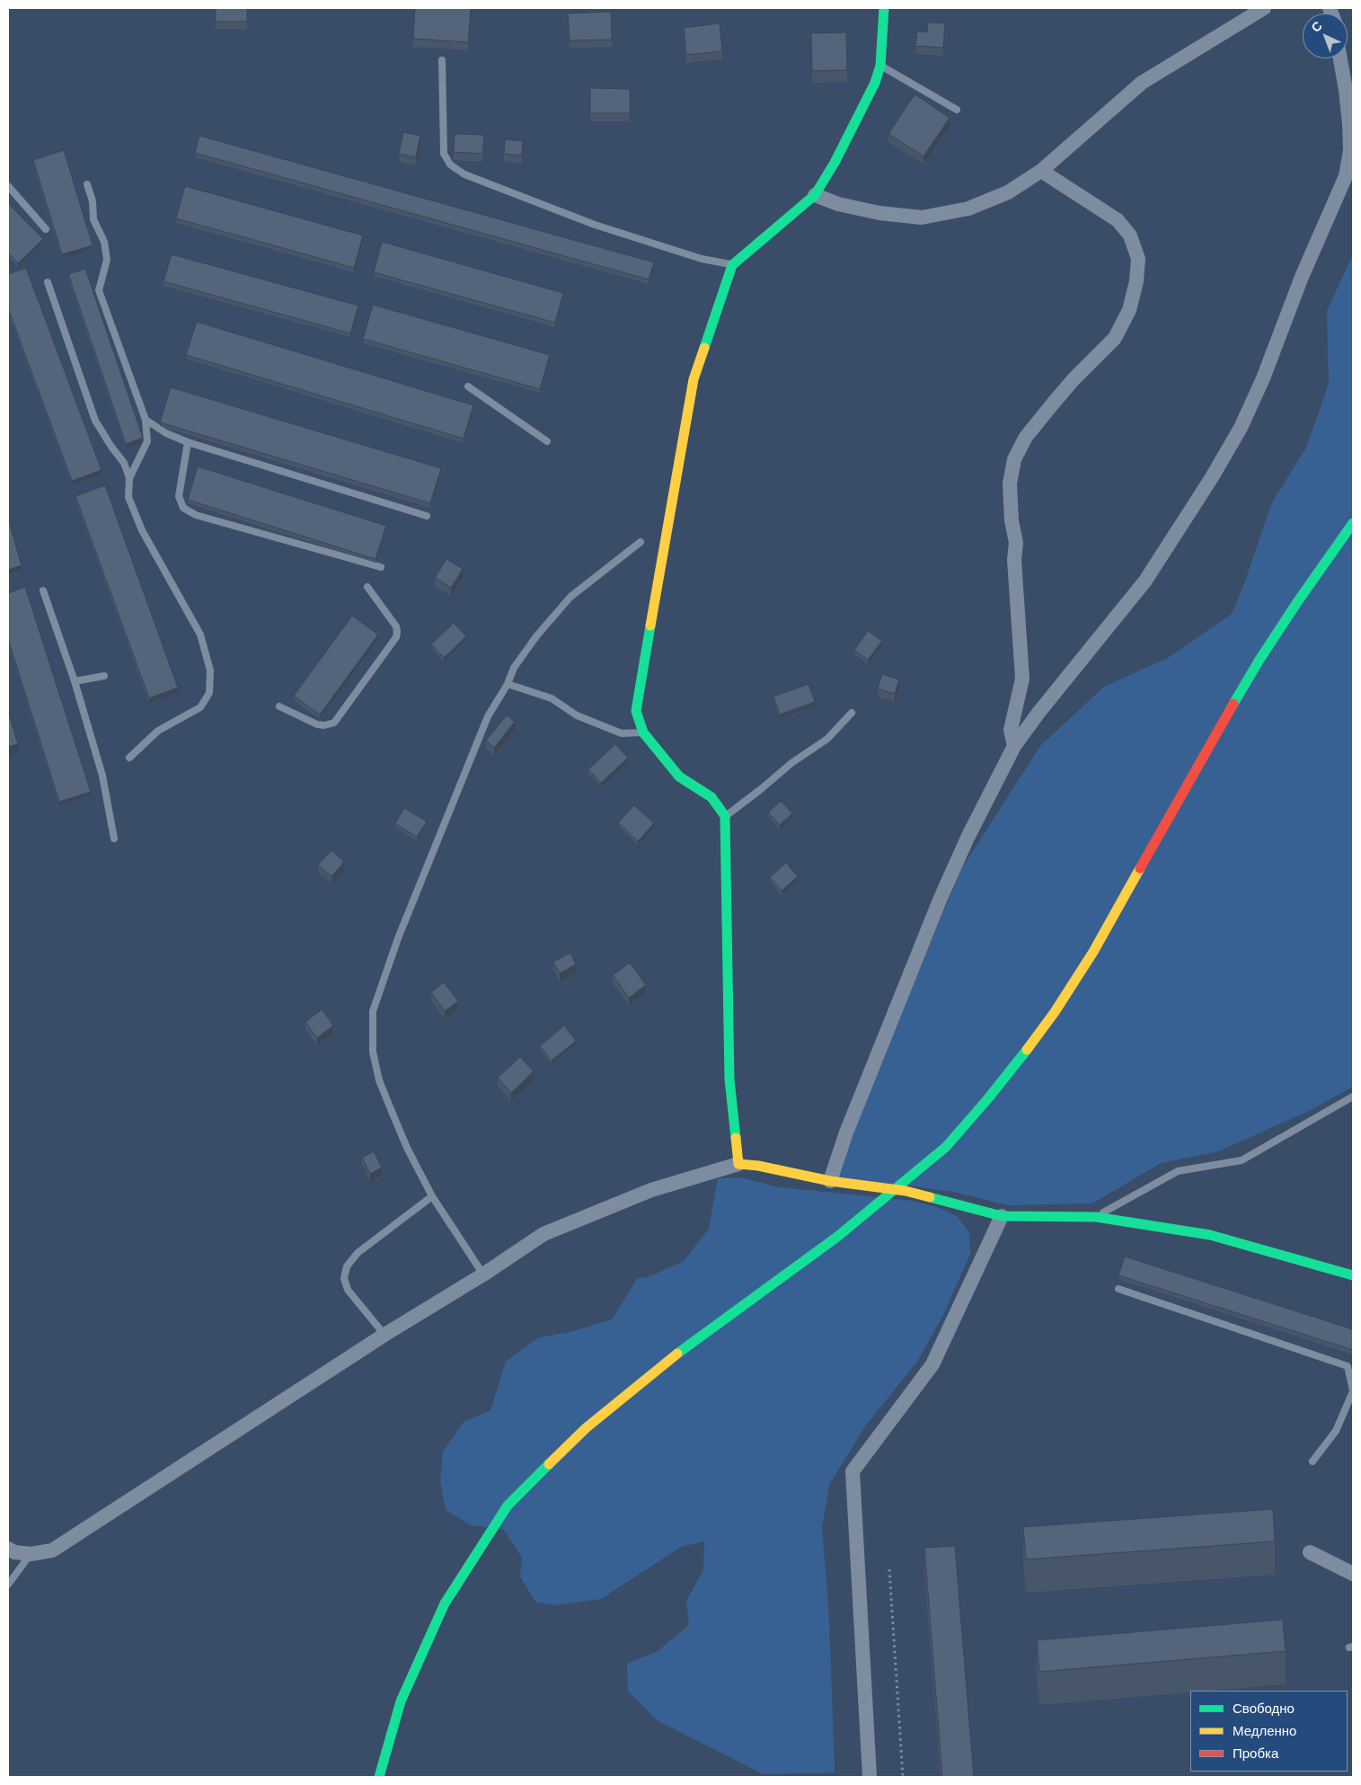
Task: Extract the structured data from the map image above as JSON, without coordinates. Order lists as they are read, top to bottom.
{
  "legend": ["Свободно", "Медленно", "Пробка"],
  "north": "top left"
}
